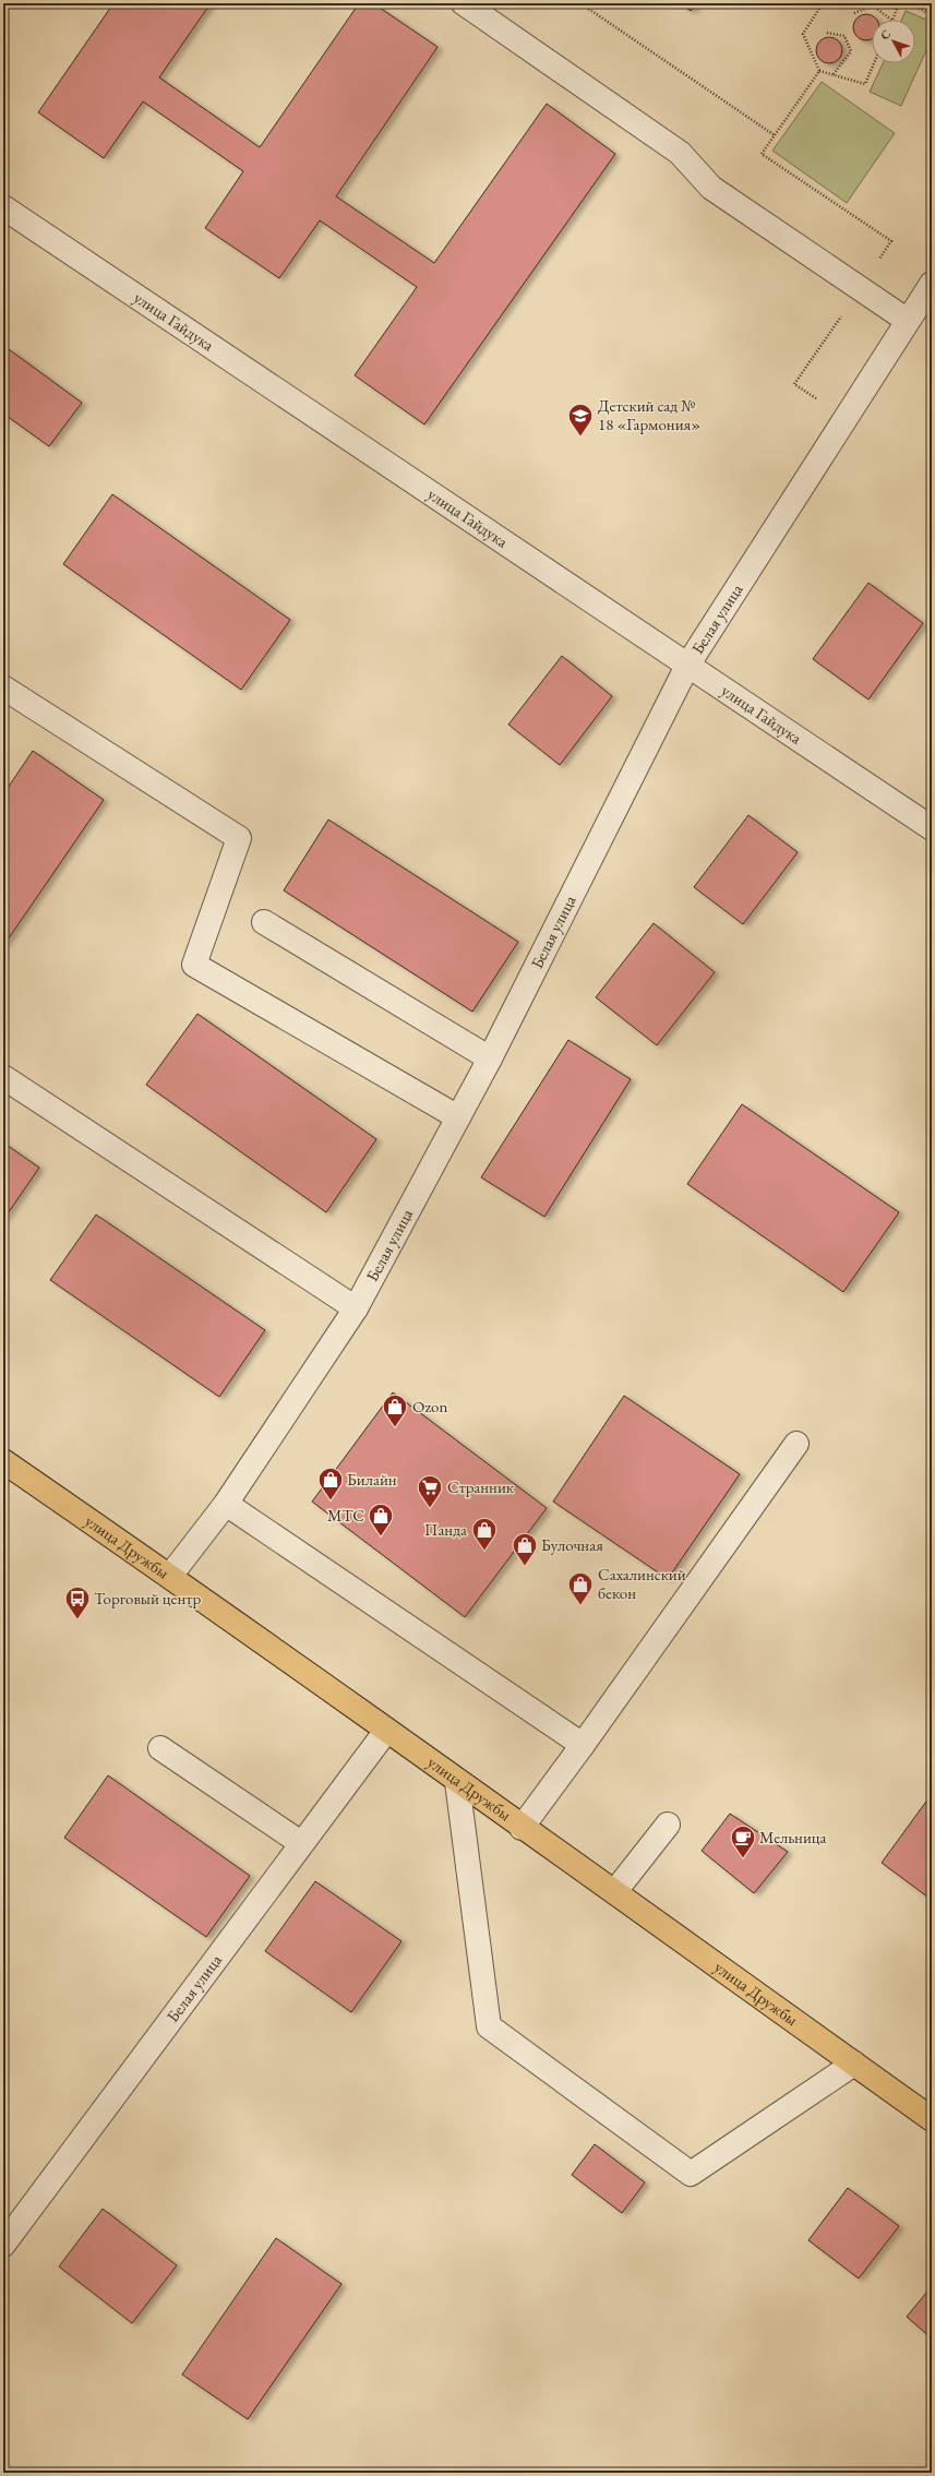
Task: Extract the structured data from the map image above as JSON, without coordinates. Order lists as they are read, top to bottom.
{
  "streets": {
    "main road": ["улица Дружбы"],
    "street": ["улица Гайдука", "Белая улица"]
  },
  "crossings": [
    ["улица Гайдука", "Белая улица"],
    ["Белая улица", "улица Дружбы"]
  ],
  "places": {
    "school or university": ["Детский сад № 18 «Гармония»"],
    "shop": [
      "Ozon",
      "Билайн",
      "МТС",
      "Панда",
      "Булочная",
      "Сахалинский бекон"
    ],
    "supermarket": ["Странник"],
    "bus stop": ["Торговый центр"],
    "cafe": ["Мельница"]
  },
  "north": "top left"
}
